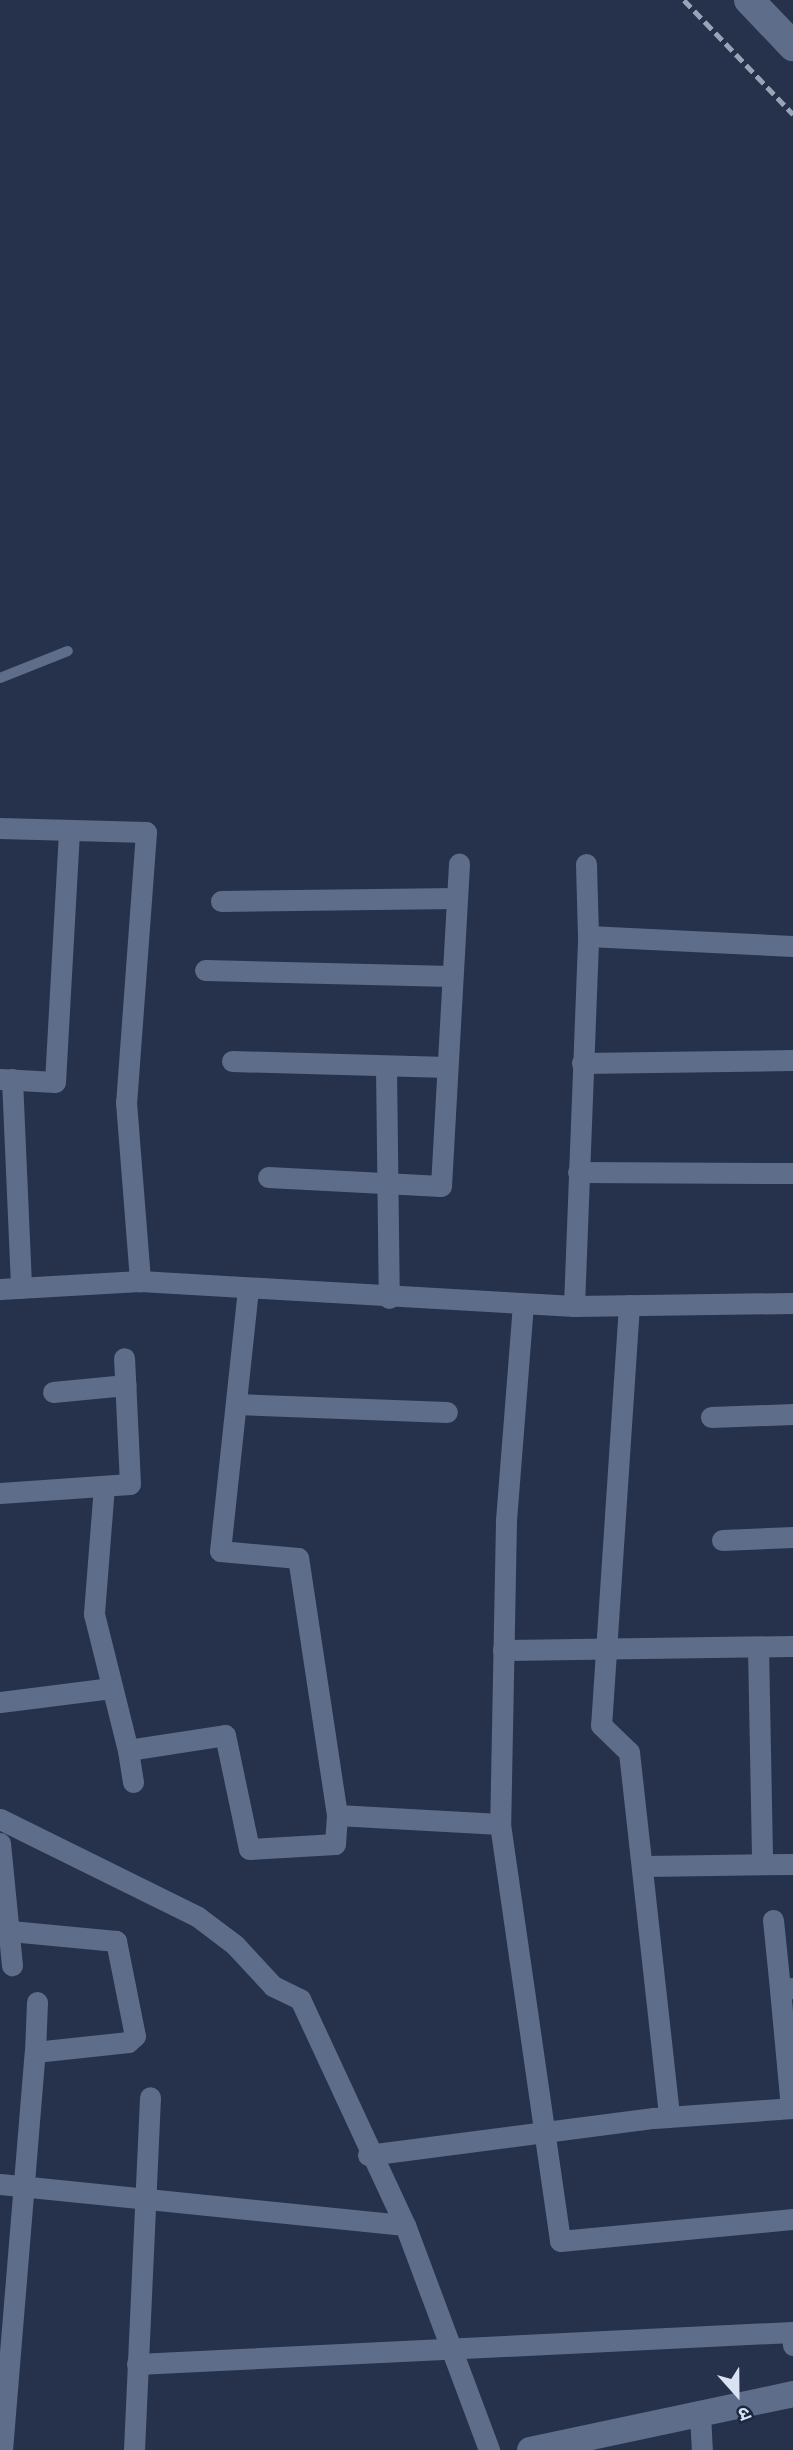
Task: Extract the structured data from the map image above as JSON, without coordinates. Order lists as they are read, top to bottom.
{
  "north": "bottom"
}
